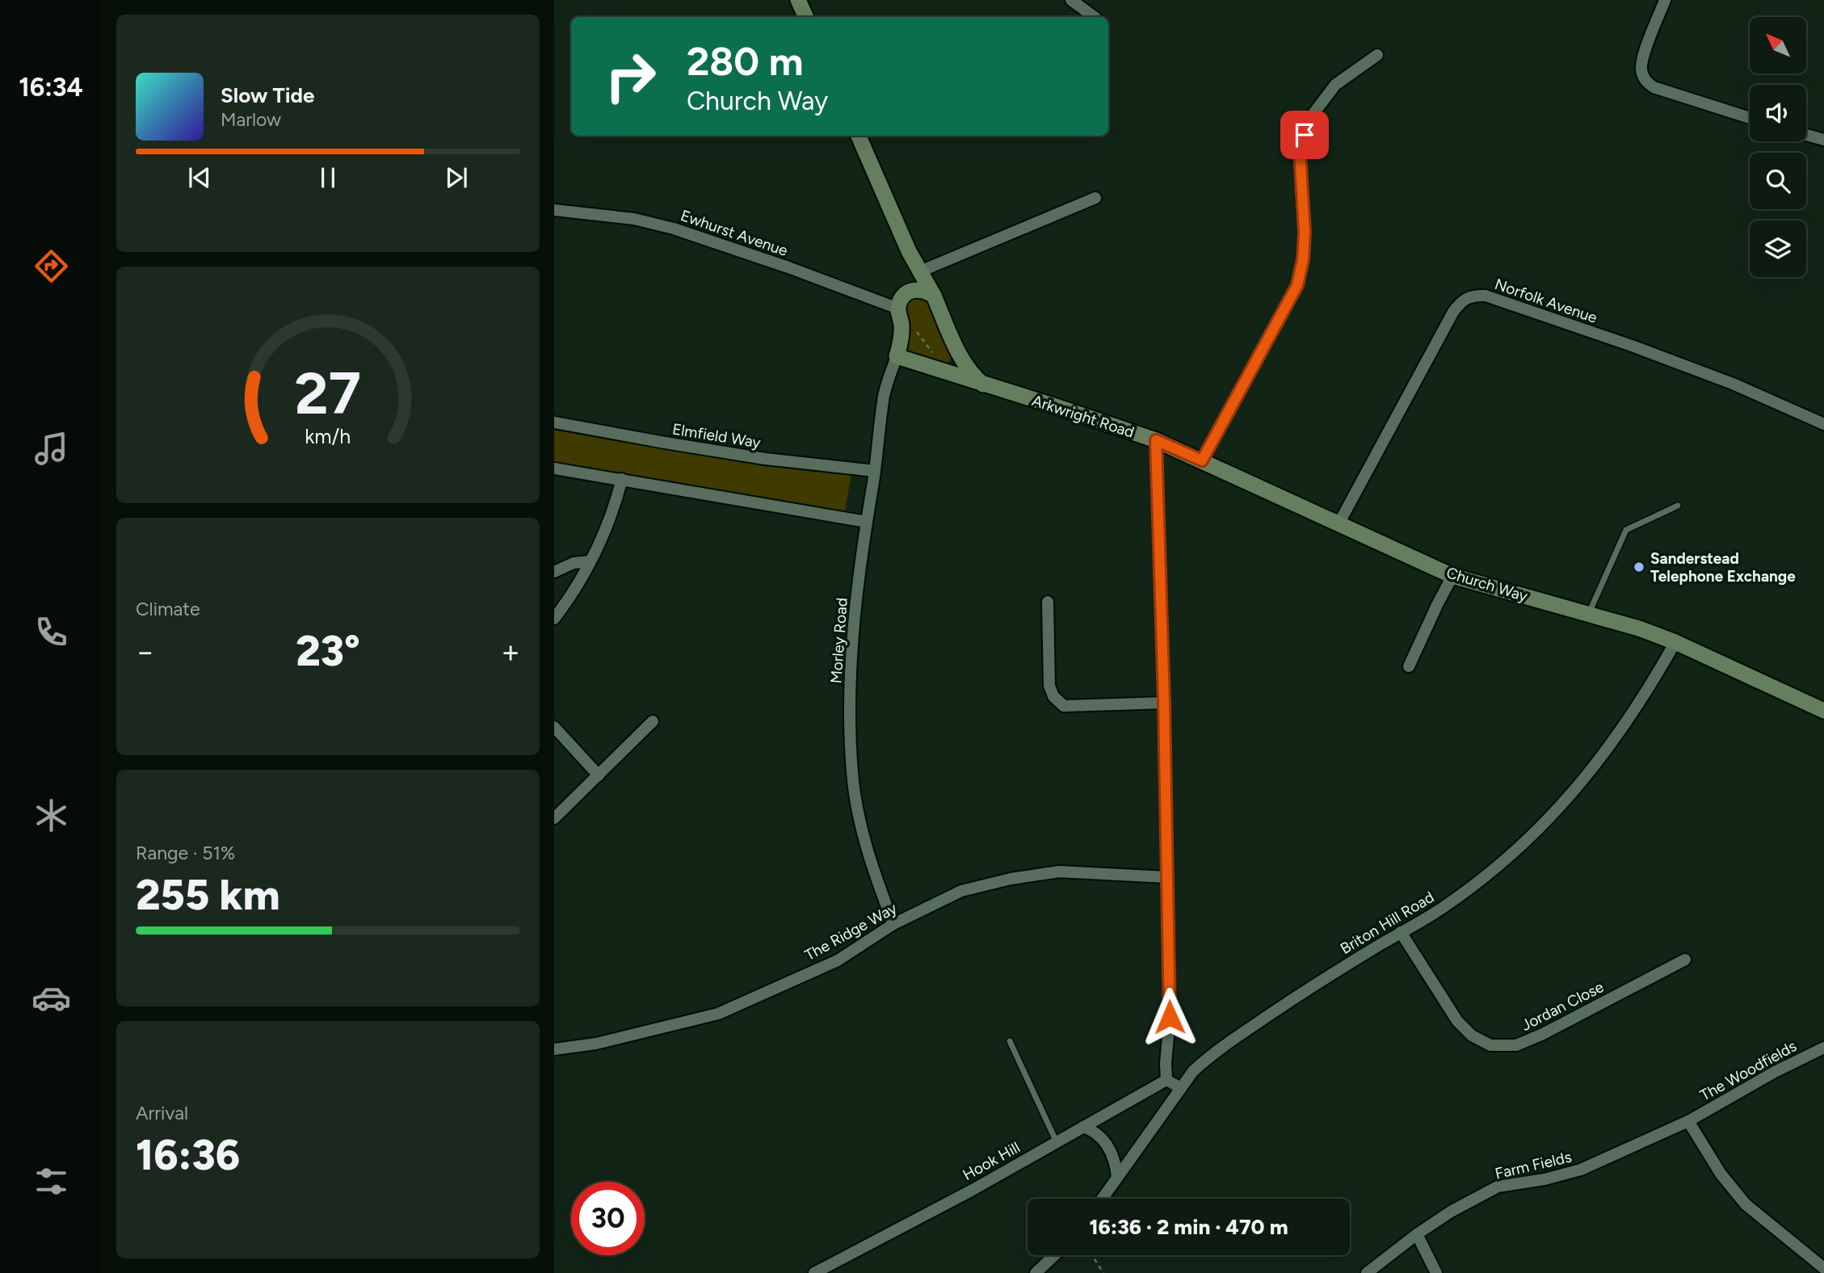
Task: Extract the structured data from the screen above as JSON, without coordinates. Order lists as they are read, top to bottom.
{
  "streets": {
    "street": [
      "Ewhurst Avenue",
      "Norfolk Avenue",
      "Arkwright Road",
      "Elmfield Way",
      "Church Way",
      "Morley Road",
      "Briton Hill Road",
      "The Ridge Way",
      "Jordan Close",
      "The Woodfields",
      "Hook Hill",
      "Farm Fields"
    ]
  },
  "crossings": [
    ["Norfolk Avenue", "Church Way"],
    ["Arkwright Road", "Church Way"],
    ["Arkwright Road", "Morley Road"],
    ["Elmfield Way", "Morley Road"],
    ["Church Way", "Briton Hill Road"],
    ["Morley Road", "The Ridge Way"],
    ["Briton Hill Road", "Jordan Close"],
    ["The Woodfields", "Farm Fields"]
  ],
  "places": ["Sanderstead Telephone Exchange"],
  "north": "top left",
  "page": {
    "tabs": "16:34",
    "turn": ["280 m", "Church Way"],
    "song": ["Slow Tide", "Marlow"],
    "tile": [
      "Climate",
      ["Range · 51%", "255 km"],
      ["Arrival", "16:36"]
    ],
    "heat": ["−", "23°", "+"],
    "limit": "30",
    "trip": "16:36 · 2 min · 470 m",
    "gauge": ["27", "km/h"]
  }
}
